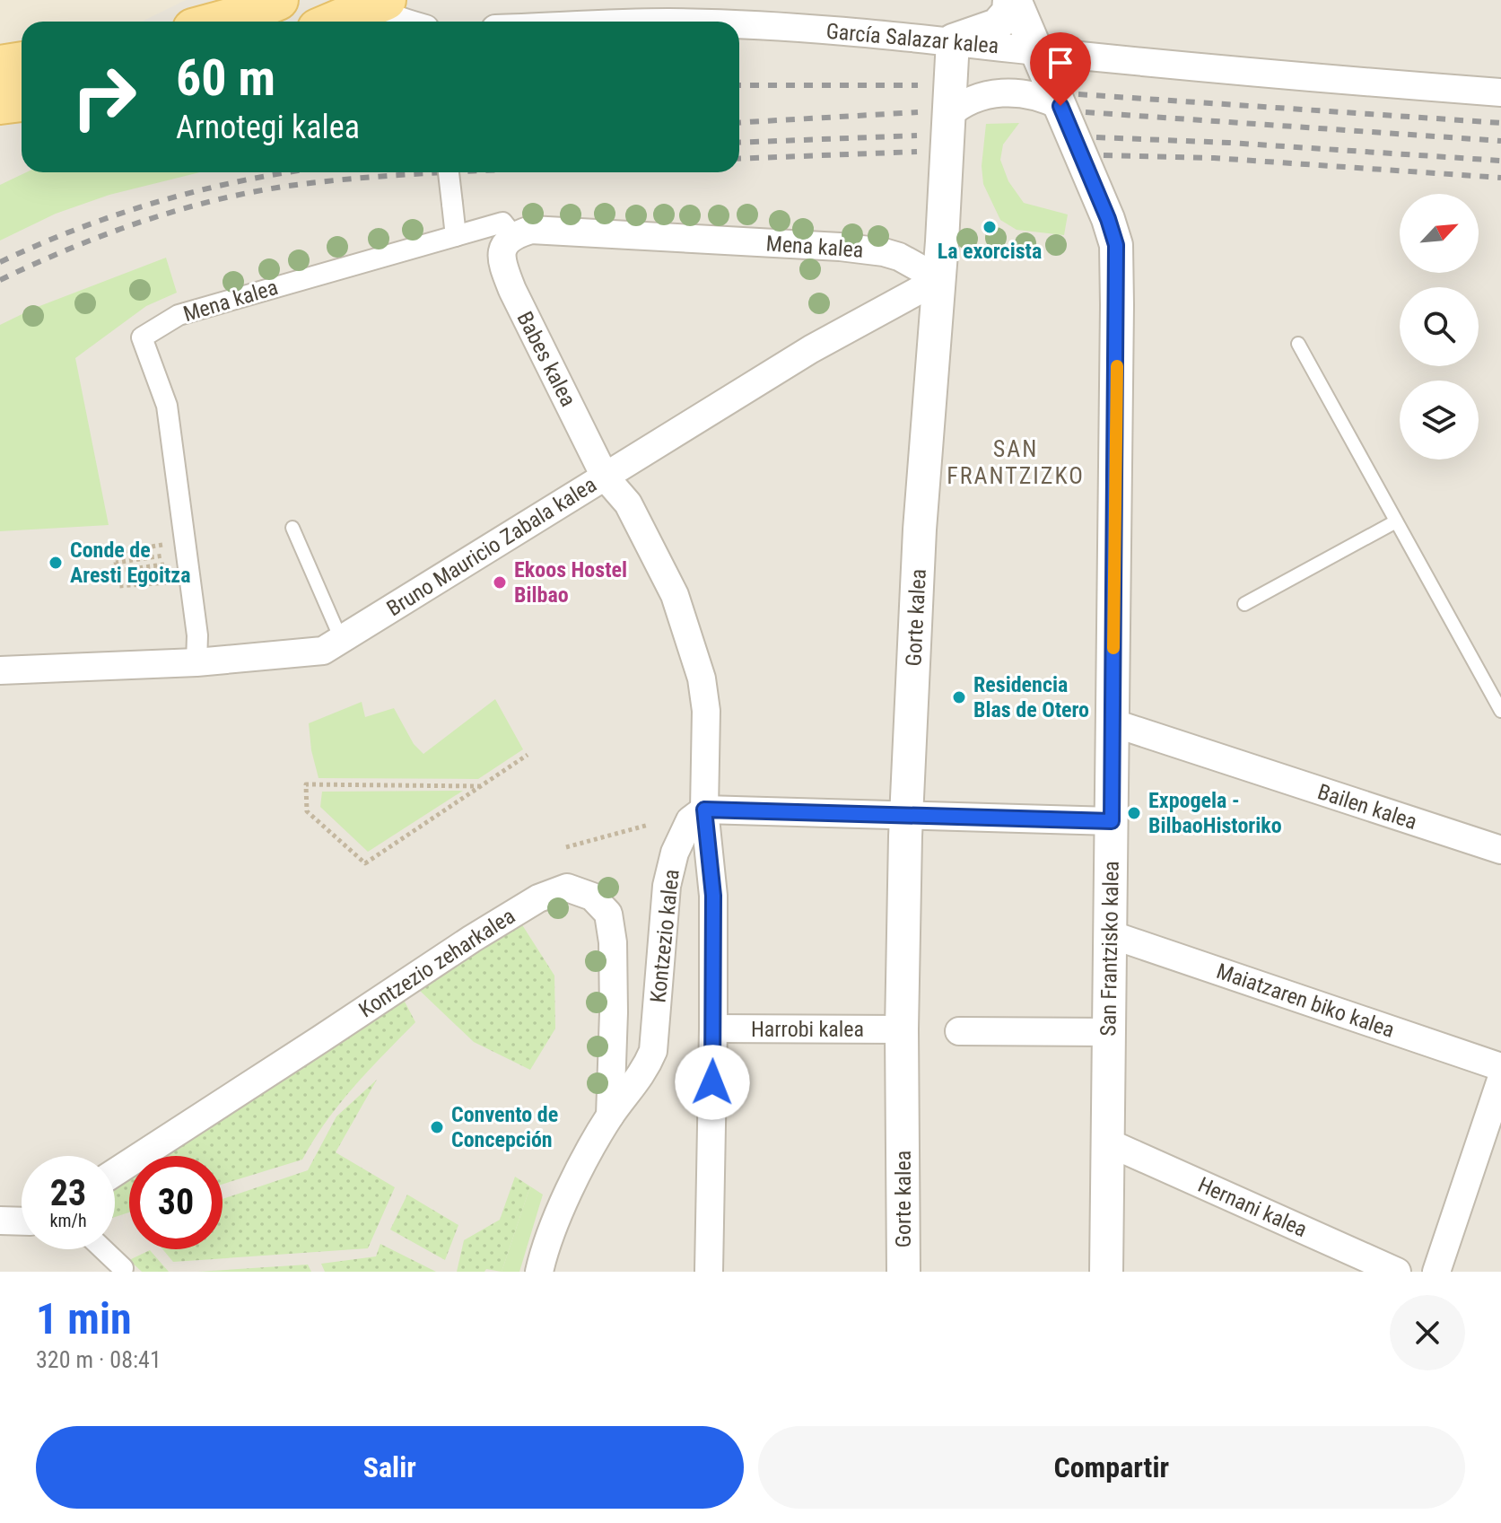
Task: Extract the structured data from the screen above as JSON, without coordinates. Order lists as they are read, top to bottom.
{
  "streets": {
    "street": [
      "García Salazar kalea",
      "Mena kalea",
      "Babes kalea",
      "Bruno Mauricio Zabala kalea",
      "Gorte kalea",
      "Bailen kalea",
      "Kontzezio kalea",
      "San Frantzisko kalea",
      "Kontzezio zeharkalea",
      "Maiatzaren biko kalea",
      "Harrobi kalea",
      "Hernani kalea"
    ]
  },
  "crossings": [
    ["García Salazar kalea", "Gorte kalea"],
    ["García Salazar kalea", "San Frantzisko kalea"],
    ["Mena kalea", "Babes kalea"],
    ["Mena kalea", "Bruno Mauricio Zabala kalea"],
    ["Mena kalea", "Gorte kalea"],
    ["Babes kalea", "Bruno Mauricio Zabala kalea"],
    ["Bruno Mauricio Zabala kalea", "Gorte kalea"],
    ["Gorte kalea", "Harrobi kalea"],
    ["Bailen kalea", "San Frantzisko kalea"],
    ["Kontzezio kalea", "Kontzezio zeharkalea"],
    ["San Frantzisko kalea", "Maiatzaren biko kalea"],
    ["San Frantzisko kalea", "Hernani kalea"]
  ],
  "districts": ["SAN FRANTZIZKO"],
  "places": [
    "La exorcista",
    "Conde de Aresti Egoitza",
    "Ekoos Hostel Bilbao",
    "Residencia Blas de Otero",
    "Expogela - BilbaoHistoriko",
    "Convento de Concepción"
  ],
  "north": "top right",
  "page": {
    "turn": ["60 m", "Arnotegi kalea"],
    "speed": "23 km/h",
    "limit": "30",
    "heading": ["1 min", "320 m · 08:41"],
    "buttons": ["Salir", "Compartir"]
  }
}
